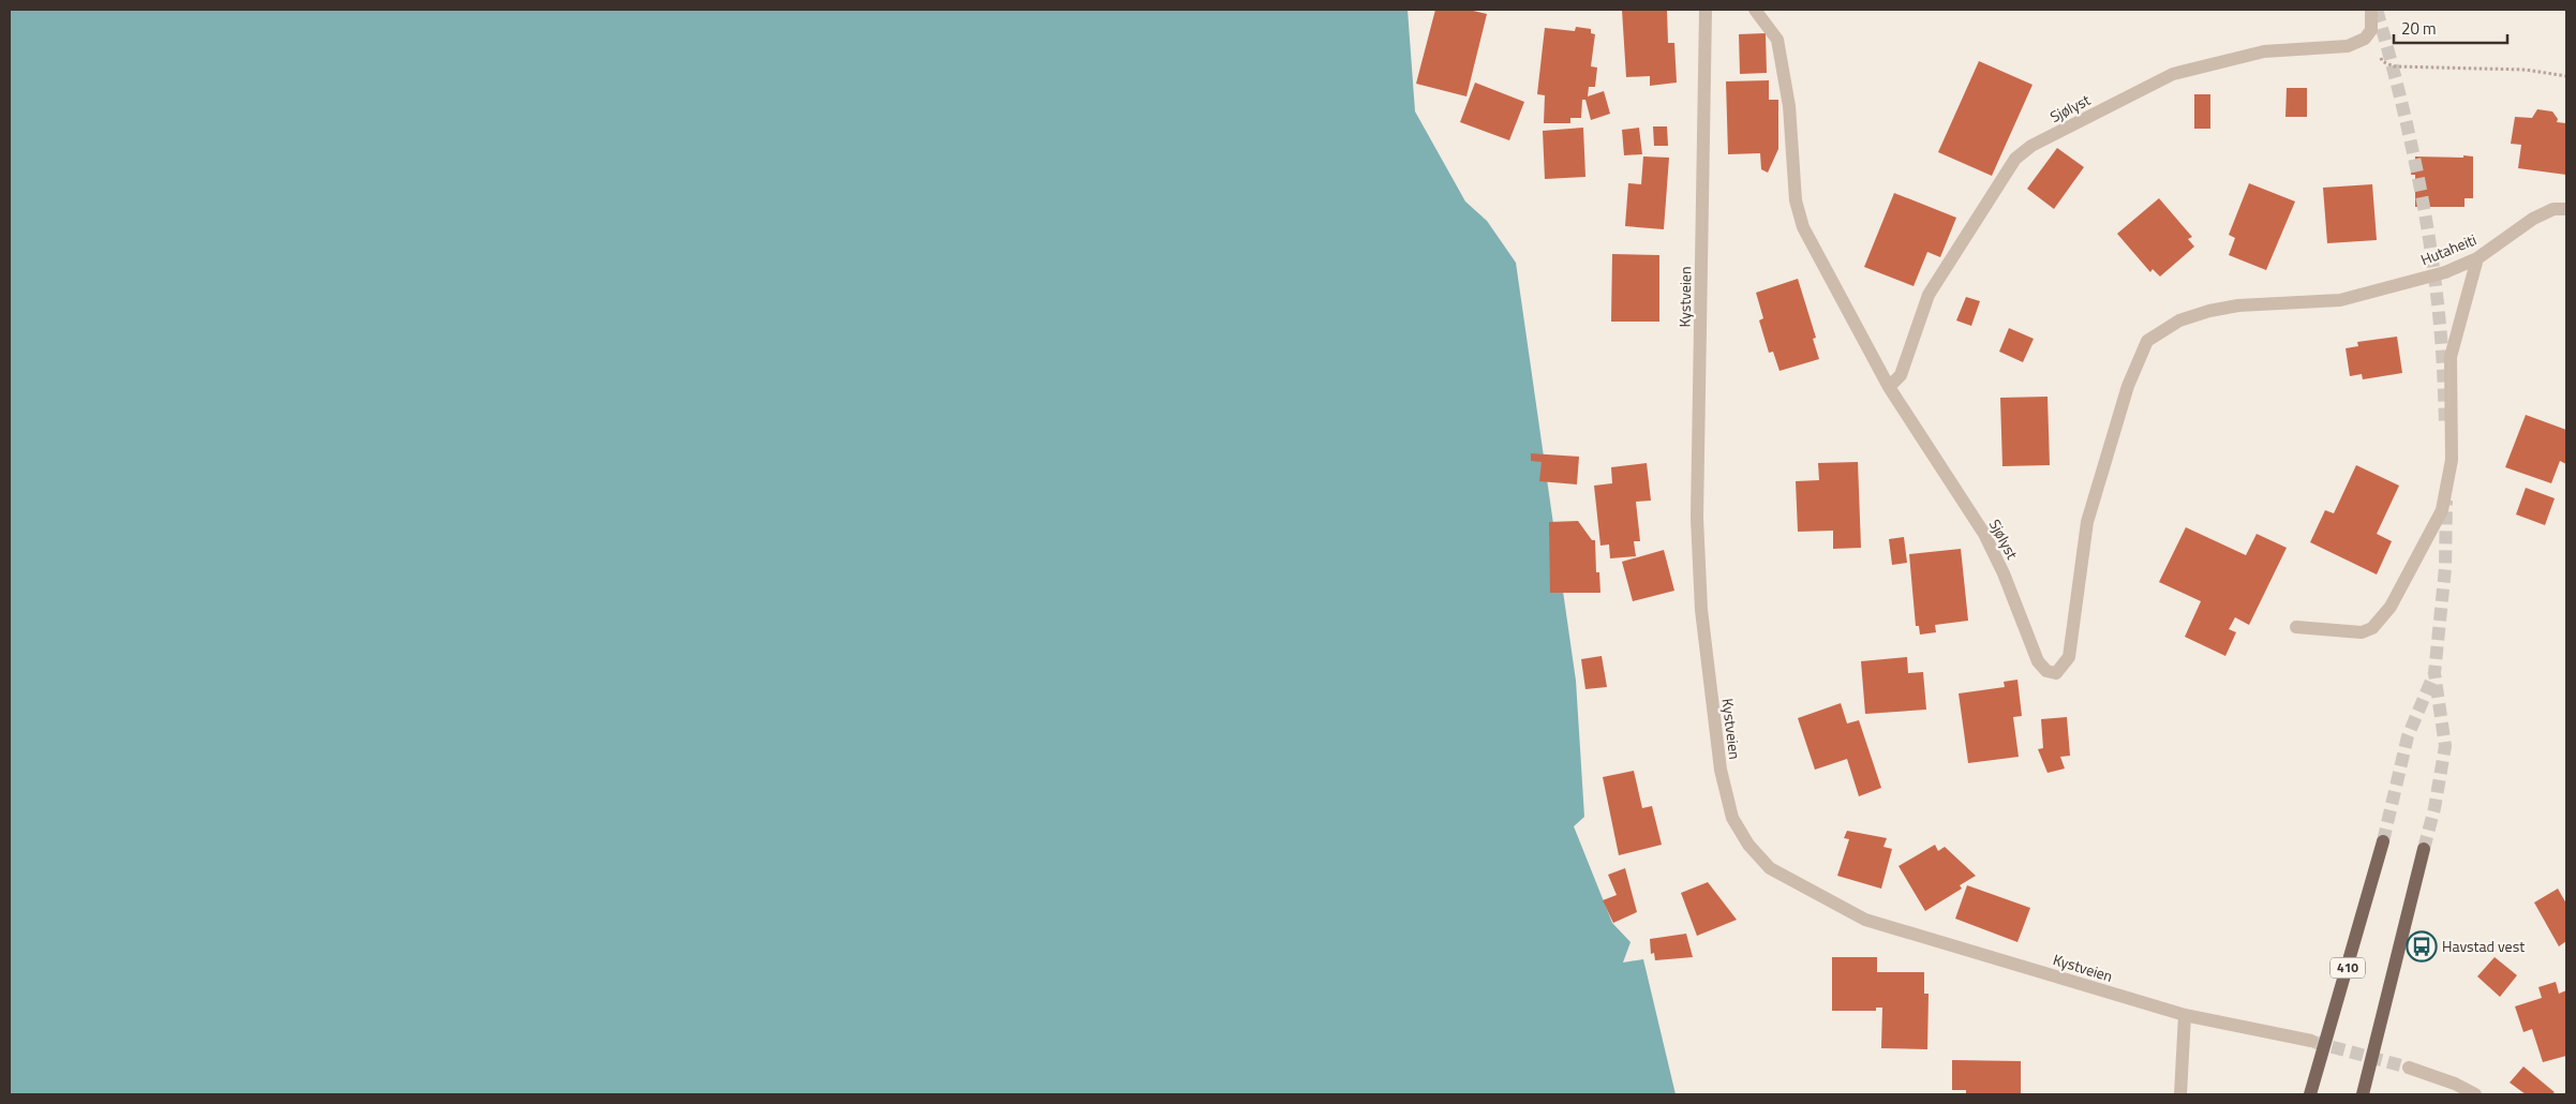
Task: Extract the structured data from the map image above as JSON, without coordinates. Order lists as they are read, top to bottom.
{
  "streets": {
    "main road": ["410"],
    "street": ["Sjølyst", "Hutaheiti", "Kystveien"]
  },
  "crossings": [
    ["Sjølyst", "Hutaheiti"]
  ],
  "places": {
    "bus stop": ["Havstad vest"]
  },
  "scale_bar": "20 m"
}
